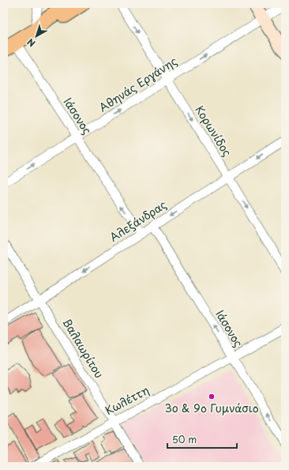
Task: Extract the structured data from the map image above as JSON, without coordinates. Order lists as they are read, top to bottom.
{
  "streets": {
    "street": [
      "Αθηνάς Εργάνης",
      "Ιάσονος",
      "Κορωνίδος",
      "Αλεξάνδρας",
      "Βαλαωρίτου",
      "Κωλέττη"
    ]
  },
  "crossings": [
    ["Αθηνάς Εργάνης", "Ιάσονος"],
    ["Αθηνάς Εργάνης", "Κορωνίδος"],
    ["Ιάσονος", "Αλεξάνδρας"],
    ["Ιάσονος", "Κωλέττη"],
    ["Κορωνίδος", "Αλεξάνδρας"],
    ["Αλεξάνδρας", "Βαλαωρίτου"],
    ["Βαλαωρίτου", "Κωλέττη"]
  ],
  "one_way": [
    "Αθηνάς Εργάνης",
    "Ιάσονος",
    "Κορωνίδος",
    "Αλεξάνδρας"
  ],
  "places": ["3ο & 9ο Γυμνάσιο"],
  "scale_bar": "50 m",
  "north": "bottom left"
}
